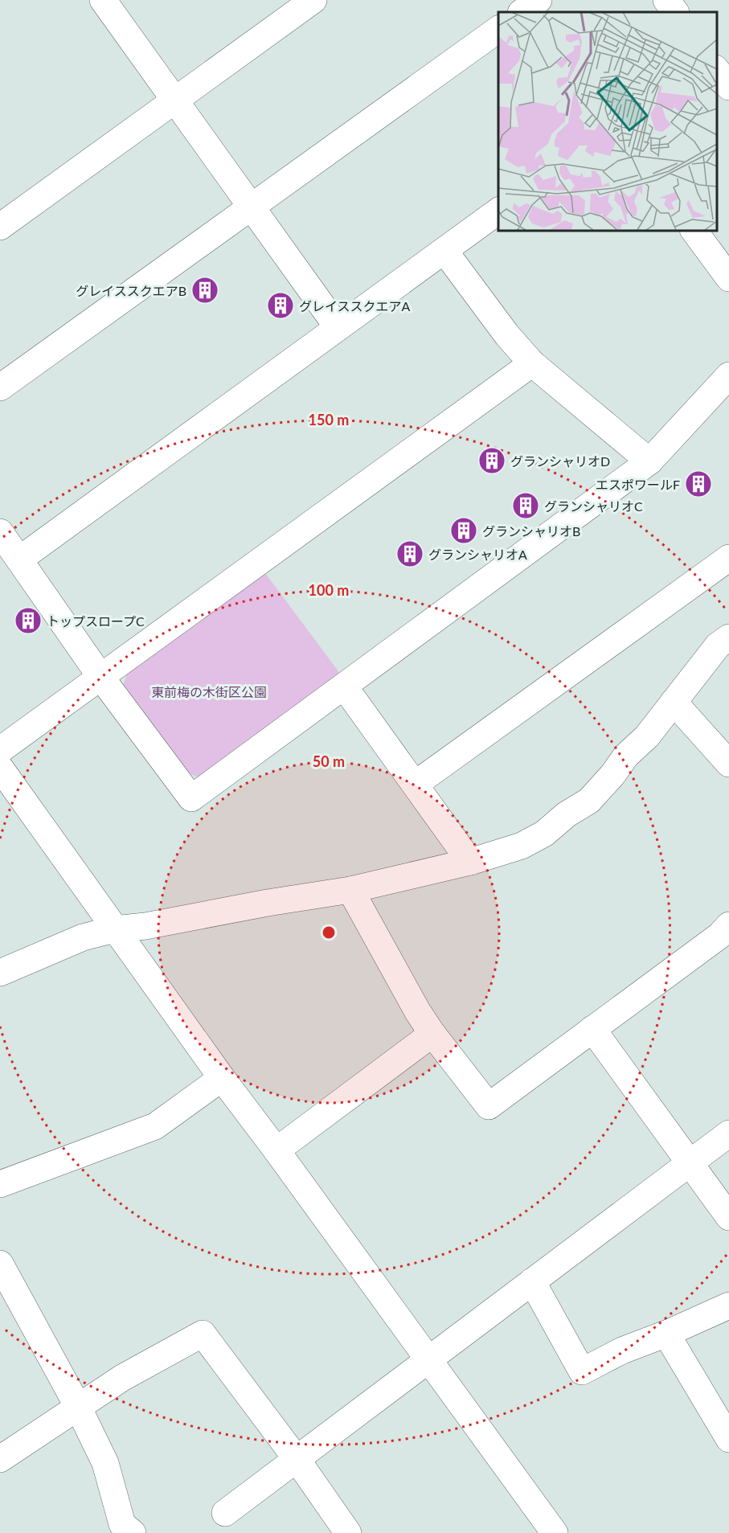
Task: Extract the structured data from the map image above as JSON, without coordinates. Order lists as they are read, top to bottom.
{
  "parks": ["東前梅の木街区公園"],
  "places": {
    "building": [
      "グレイススクエアB",
      "グレイススクエアA",
      "グランシャリオD",
      "エスポワールF",
      "グランシャリオC",
      "グランシャリオB",
      "グランシャリオA",
      "トップスロープC"
    ]
  },
  "rings": ["150 m", "100 m", "50 m"]
}
